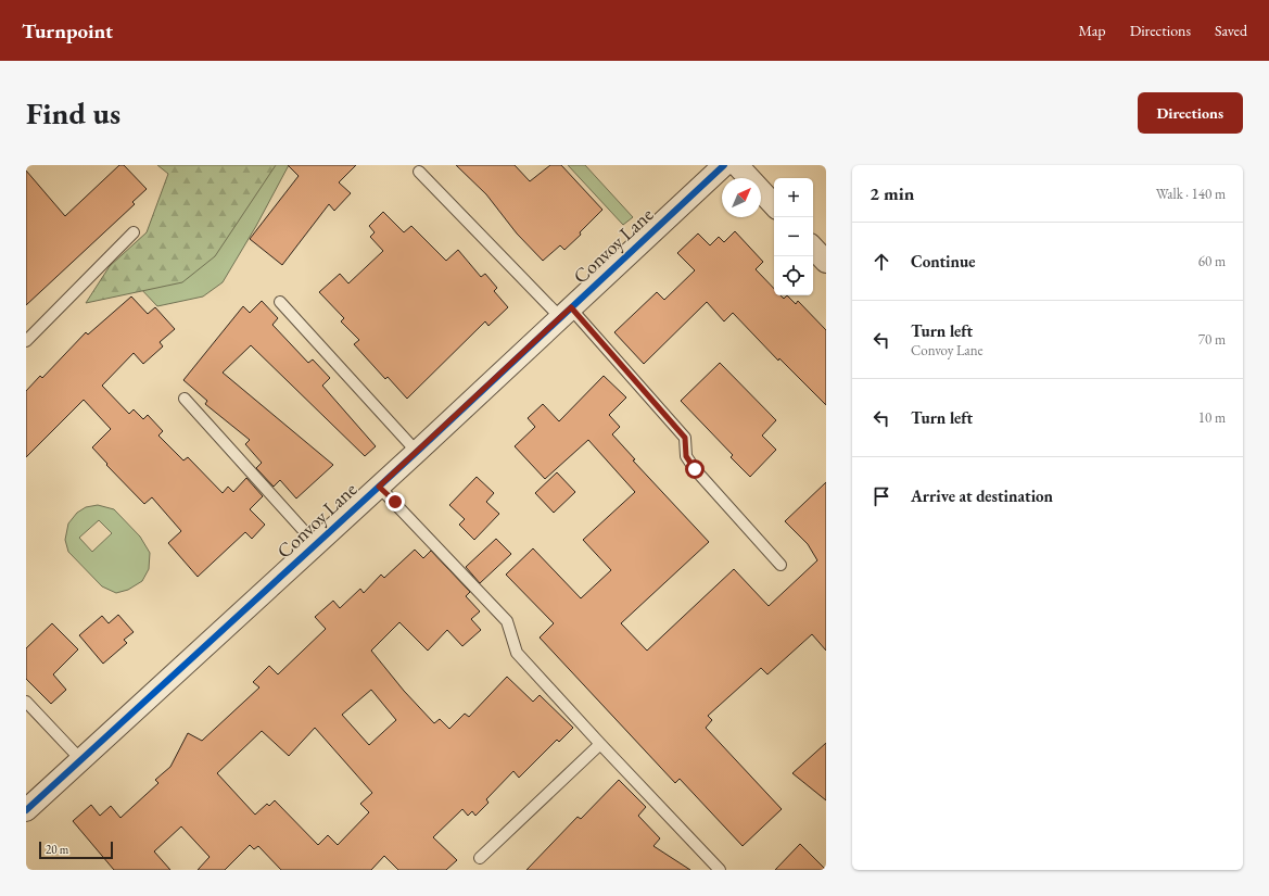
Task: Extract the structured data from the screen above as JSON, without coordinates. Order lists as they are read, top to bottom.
{
  "streets": {
    "street": ["Convoy Lane"]
  },
  "scale_bar": "20 m",
  "north": "top right",
  "page": {
    "header": "Turnpoint",
    "nav": ["Map", "Directions", "Saved"],
    "buttons": "Directions",
    "title": "Find us",
    "heading": ["2 min", "Walk · 140 m"],
    "map_buttons": ["+", "−"],
    "list": [
      ["Continue", "60 m"],
      ["Turn left", "Convoy Lane", "70 m"],
      ["Turn left", "10 m"],
      "Arrive at destination"
    ],
    "scale": "20 m"
  }
}
